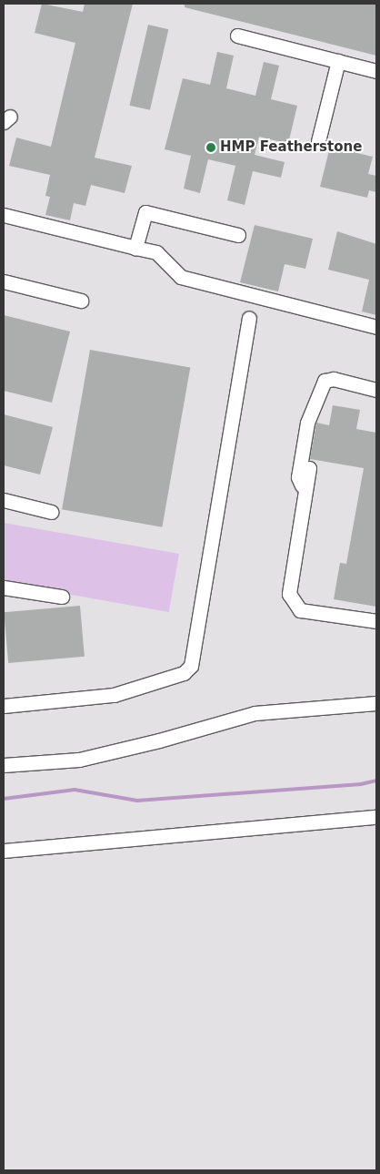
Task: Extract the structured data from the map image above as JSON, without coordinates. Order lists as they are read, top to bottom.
{
  "places": ["HMP Featherstone"]
}
